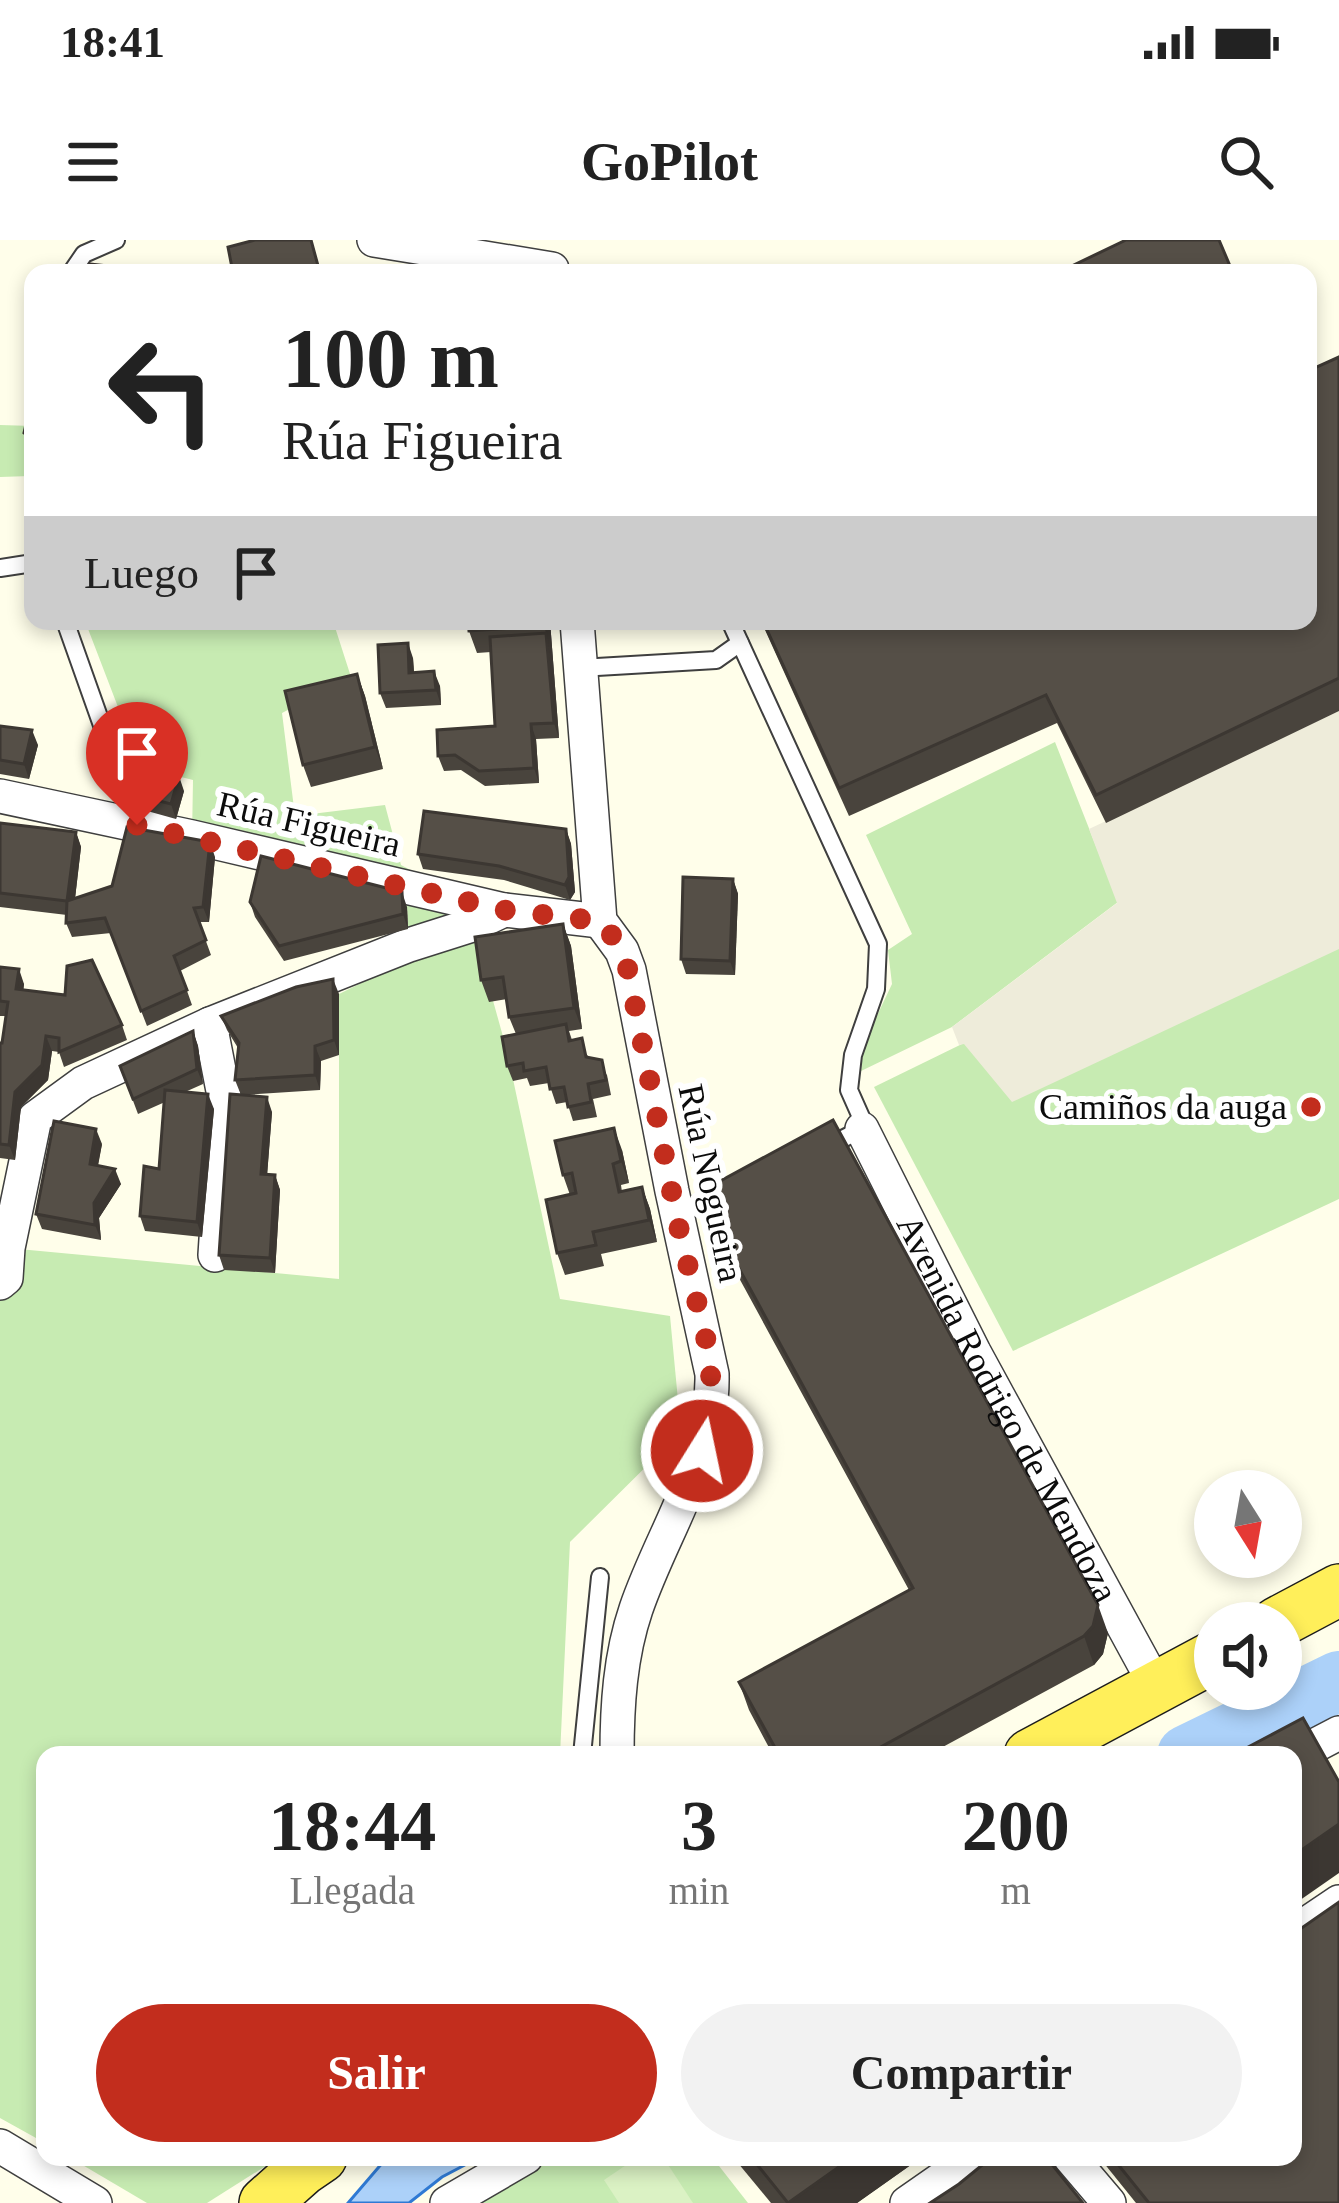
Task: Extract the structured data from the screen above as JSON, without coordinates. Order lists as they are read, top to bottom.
{
  "streets": {
    "street": ["Rúa Figueira", "Rúa Nogueira", "Avenida Rodrigo de Mendoza"]
  },
  "crossings": [
    ["Rúa Figueira", "Rúa Nogueira"]
  ],
  "places": ["Camiños da auga"],
  "north": "bottom",
  "page": {
    "status": "18:41",
    "header": "GoPilot",
    "turn": ["100 m", "Rúa Figueira"],
    "then": "Luego",
    "eta": [
      "18:44",
      "Llegada",
      "3",
      "min",
      "200",
      "m"
    ],
    "buttons": ["Salir", "Compartir"]
  }
}
